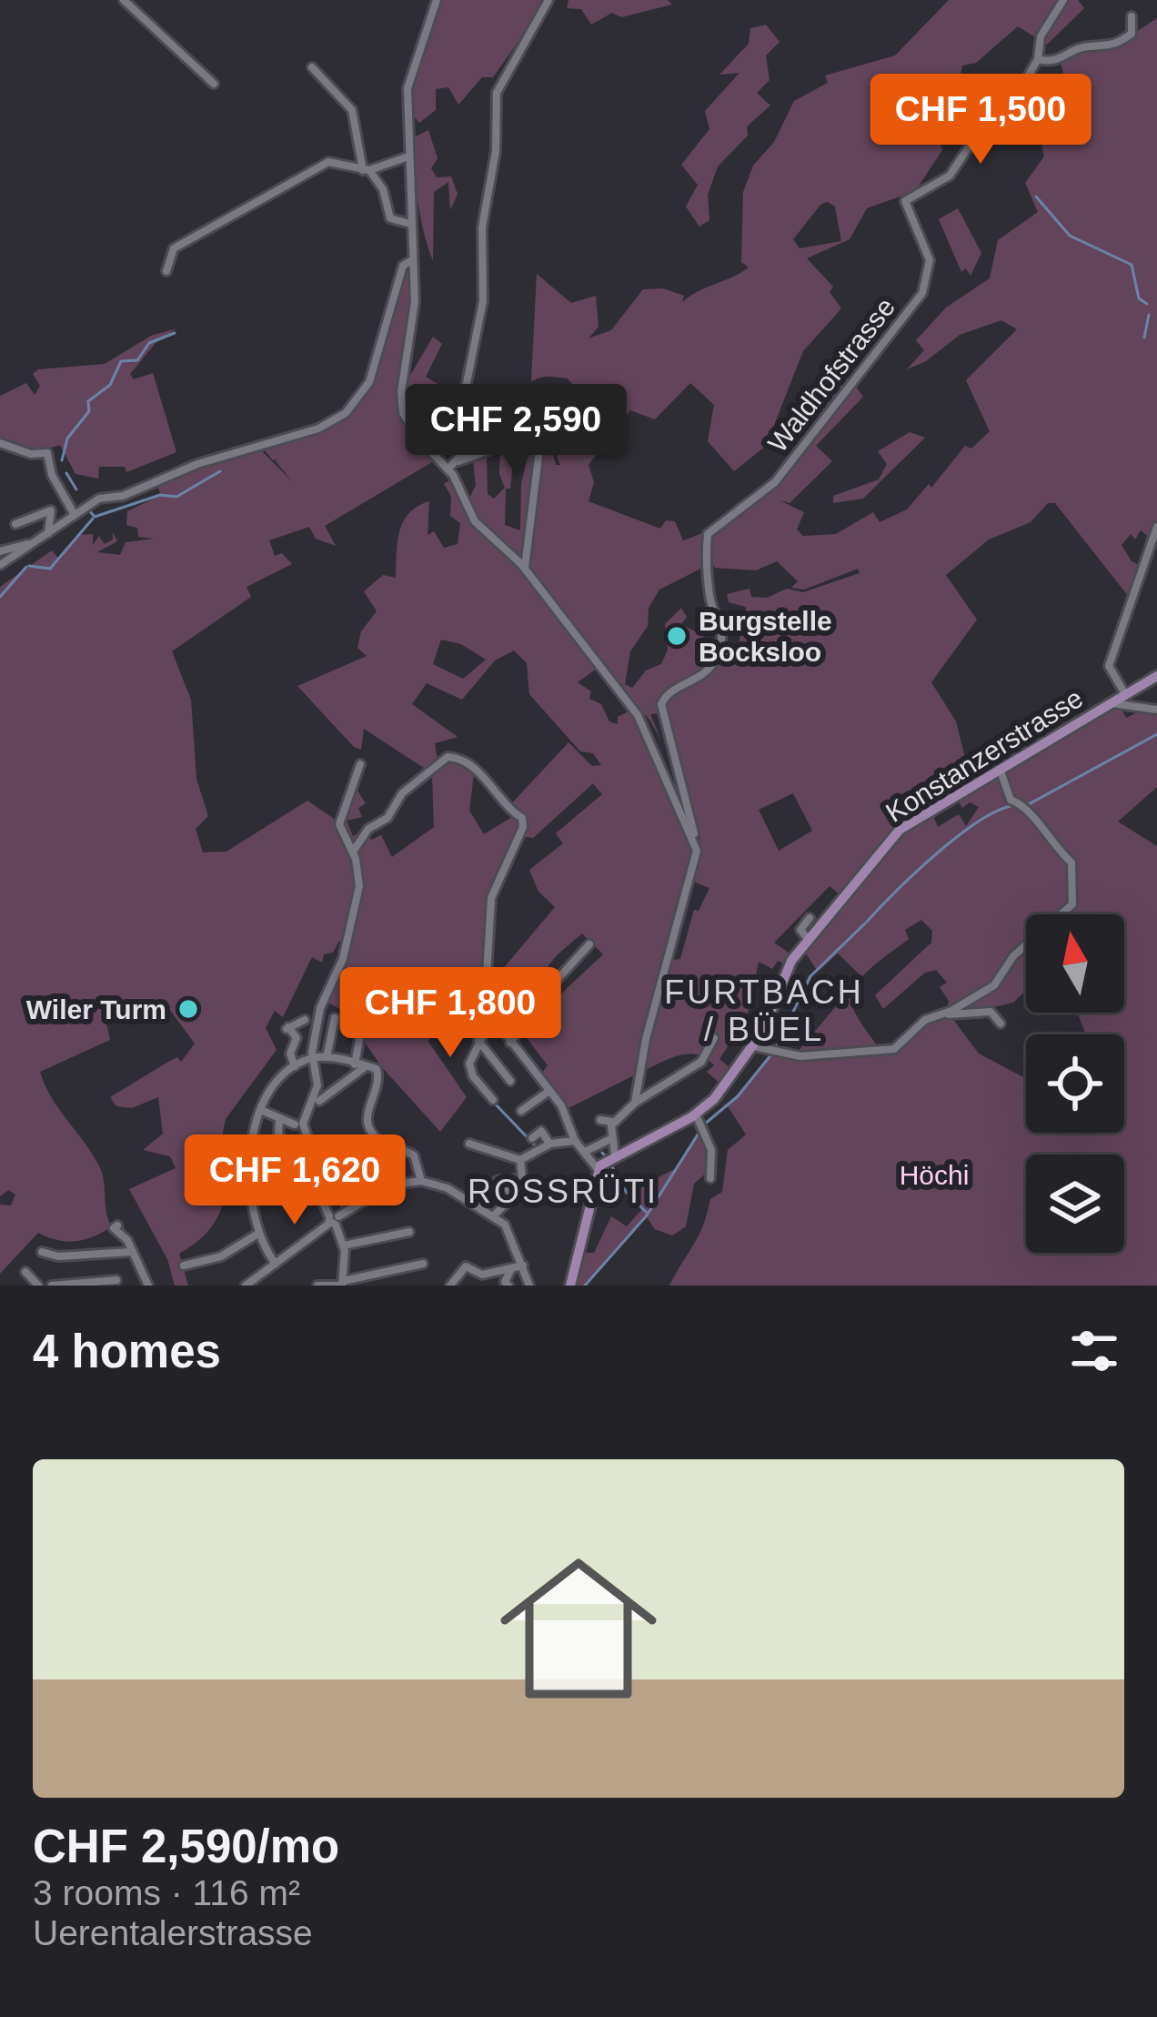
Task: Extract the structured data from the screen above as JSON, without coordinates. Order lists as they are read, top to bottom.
{
  "streets": {
    "main road": ["Konstanzerstrasse"],
    "street": ["Waldhofstrasse"]
  },
  "districts": ["FURTBACH / BÜEL", "ROSSRÜTI"],
  "parks": ["Höchi"],
  "places": ["Burgstelle Bocksloo", "Wiler Turm"],
  "north": "top",
  "page": {
    "price": [
      "CHF 1,500",
      "CHF 2,590",
      "CHF 1,800",
      "CHF 1,620"
    ],
    "heading": "4 homes",
    "list": [
      {
        "name": "CHF 2,590/mo",
        "note": "3 rooms · 116 m² · Uerentalerstrasse"
      }
    ]
  }
}
